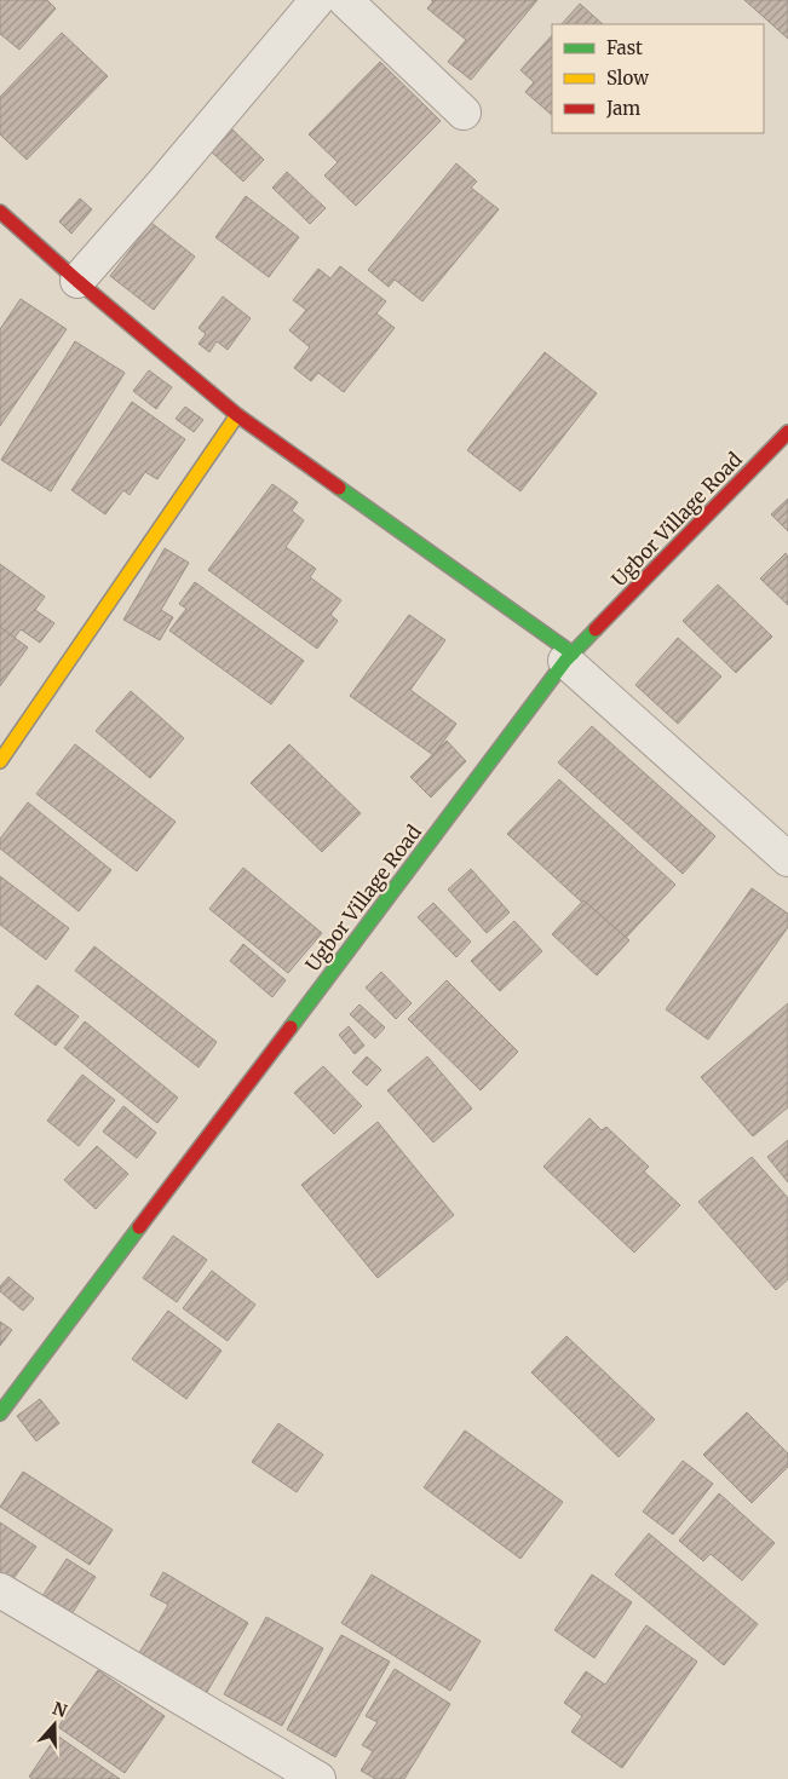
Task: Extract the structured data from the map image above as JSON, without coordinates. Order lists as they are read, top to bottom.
{
  "streets": {
    "street": ["Ugbor Village Road"]
  },
  "legend": ["Fast", "Slow", "Jam"],
  "north": "top"
}
